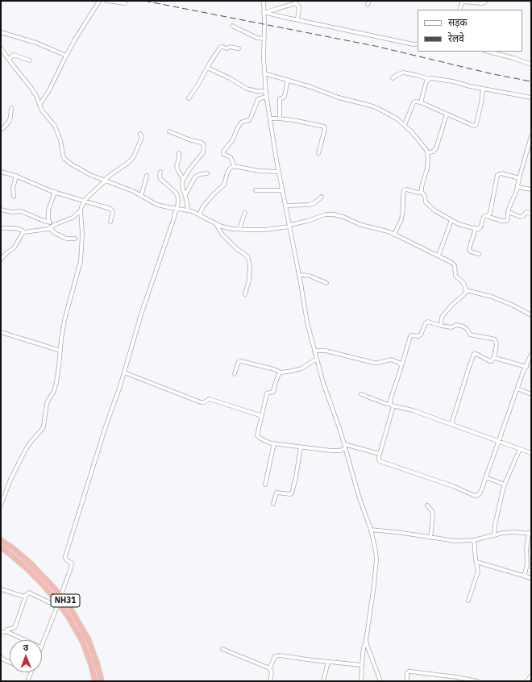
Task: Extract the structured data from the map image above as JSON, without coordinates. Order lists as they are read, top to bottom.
{
  "streets": {
    "highway": ["NH31"]
  },
  "legend": ["सड़क", "रेलवे"],
  "north": "top"
}
